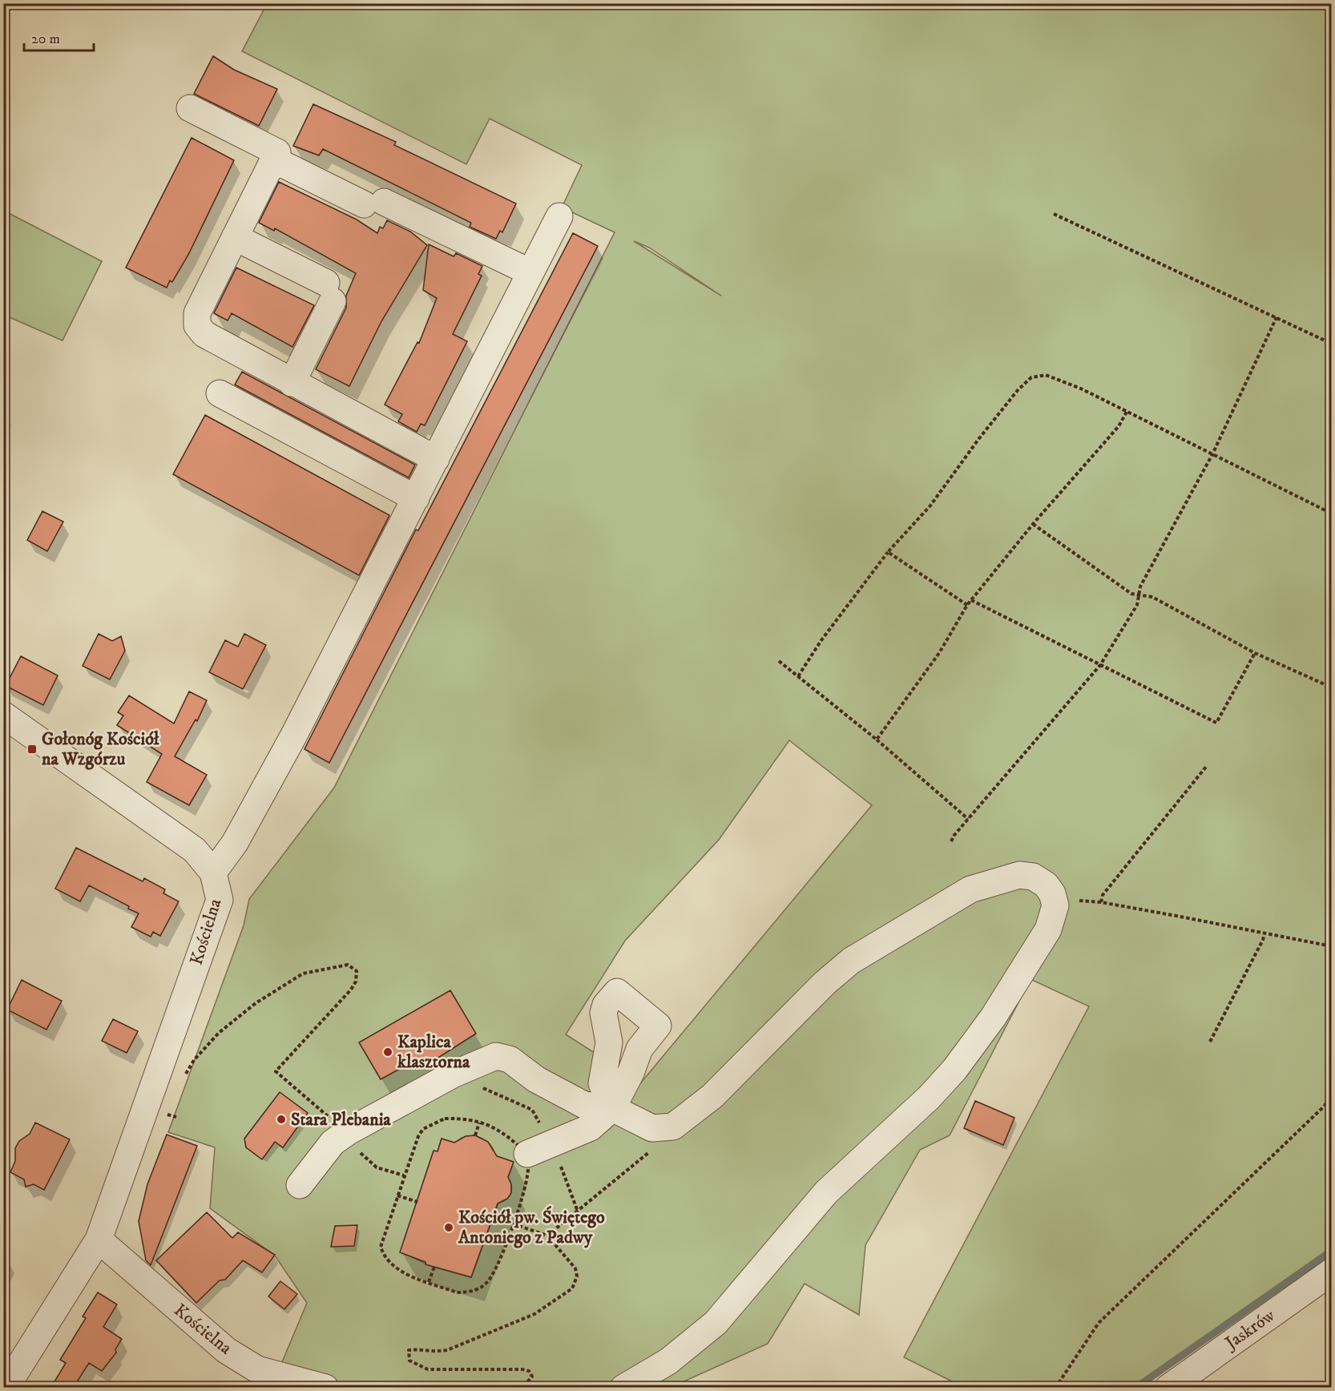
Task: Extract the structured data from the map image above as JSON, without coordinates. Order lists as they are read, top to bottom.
{
  "streets": {
    "street": ["Kościelna", "Jaskrów"]
  },
  "places": {
    "transit": ["Gołonóg Kościół na Wzgórzu"],
    "other": ["Kaplica klasztorna", "Stara Plebania", "Kościół pw. Świętego Antoniego z Padwy"]
  },
  "scale_bar": "20 m"
}
